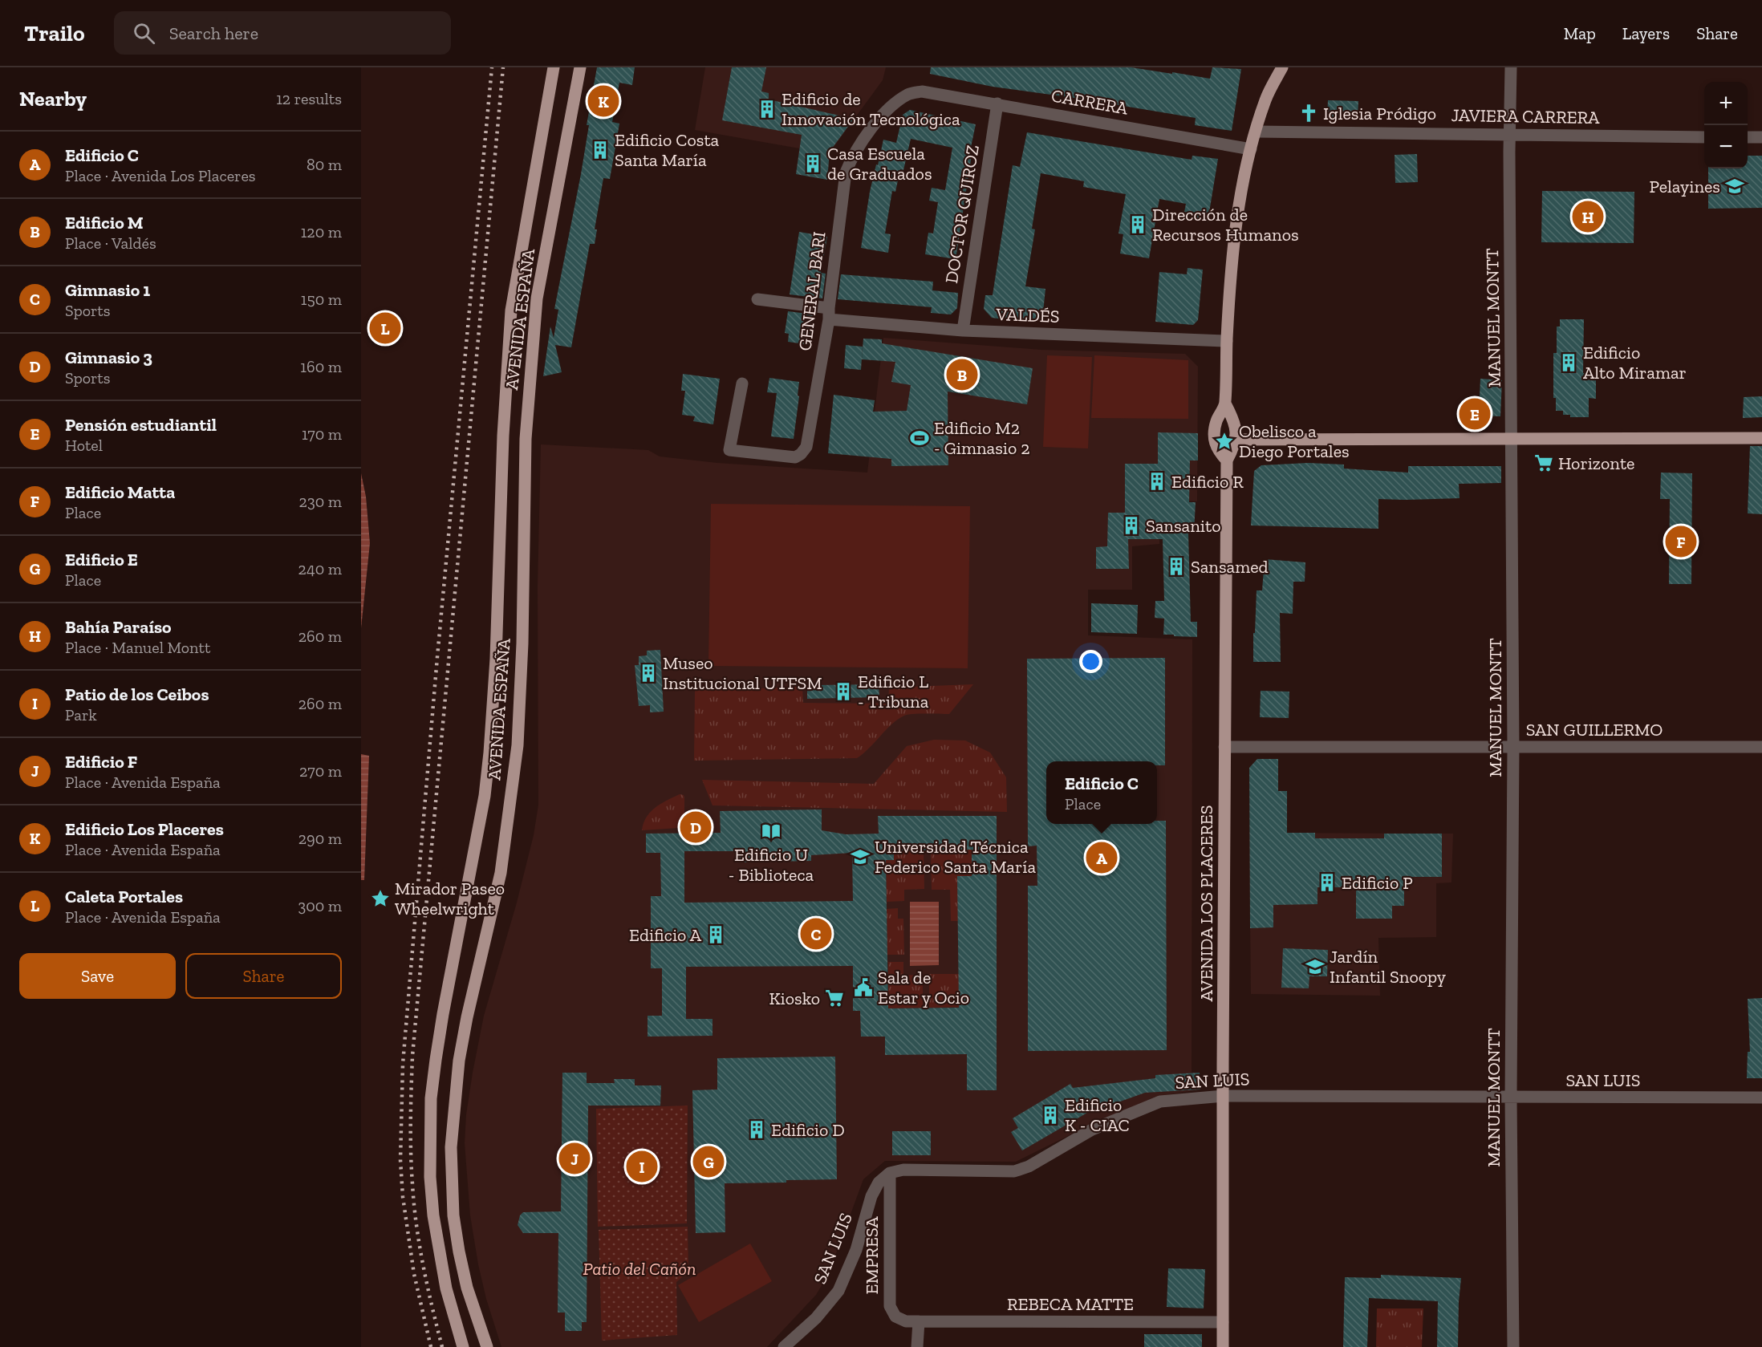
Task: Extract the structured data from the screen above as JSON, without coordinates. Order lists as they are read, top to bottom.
{
  "streets": {
    "main road": ["AVENIDA ESPAÑA", "AVENIDA LOS PLACERES"],
    "street": [
      "CARRERA",
      "JAVIERA CARRERA",
      "DOCTOR QUIROZ",
      "GENERAL BARI",
      "VALDÉS",
      "MANUEL MONTT",
      "SAN GUILLERMO",
      "SAN LUIS",
      "EMPRESA",
      "REBECA MATTE"
    ]
  },
  "crossings": [
    ["CARRERA", "DOCTOR QUIROZ"],
    ["CARRERA", "GENERAL BARI"],
    ["JAVIERA CARRERA", "MANUEL MONTT"],
    ["DOCTOR QUIROZ", "VALDÉS"],
    ["GENERAL BARI", "VALDÉS"],
    ["MANUEL MONTT", "SAN GUILLERMO"],
    ["MANUEL MONTT", "SAN LUIS"],
    ["SAN GUILLERMO", "AVENIDA LOS PLACERES"],
    ["AVENIDA LOS PLACERES", "SAN LUIS"],
    ["AVENIDA LOS PLACERES", "REBECA MATTE"],
    ["SAN LUIS", "EMPRESA"],
    ["EMPRESA", "REBECA MATTE"]
  ],
  "parks": ["Patio del Cañón"],
  "places": {
    "building": [
      "Edificio de Innovación Tecnológica",
      "Edificio Costa Santa María",
      "Casa Escuela de Graduados",
      "Dirección de Recursos Humanos",
      "Edificio Alto Miramar",
      "Edificio R",
      "Sansanito",
      "Sansamed",
      "Museo Institucional UTFSM",
      "Edificio L - Tribuna",
      "Edificio P",
      "Edificio A",
      "Edificio K - CIAC",
      "Edificio D"
    ],
    "church": ["Iglesia Pródigo"],
    "school or university": ["Pelayines", "Universidad Técnica Federico Santa María", "Jardín Infantil Snoopy"],
    "sports": ["Edificio M2 - Gimnasio 2"],
    "place": ["Obelisco a Diego Portales", "Mirador Paseo Wheelwright"],
    "supermarket": ["Horizonte", "Kiosko"],
    "library": ["Edificio U - Biblioteca"],
    "public building": ["Sala de Estar y Ocio"]
  },
  "page": {
    "header": "Trailo",
    "search": "Search here",
    "nav": ["Map", "Layers", "Share"],
    "heading": ["Nearby", "12 results"],
    "map_buttons": ["+", "−"],
    "pins": [
      "K",
      "H",
      "L",
      "B",
      "E",
      "F",
      "D",
      "A",
      "C",
      "J",
      "G",
      "I"
    ],
    "list": [
      {
        "mark": "A",
        "name": "Edificio C",
        "note": "Place · Avenida Los Placeres",
        "value": "80 m"
      },
      {
        "mark": "B",
        "name": "Edificio M",
        "note": "Place · Valdés",
        "value": "120 m"
      },
      {
        "mark": "C",
        "name": "Gimnasio 1",
        "note": "Sports",
        "value": "150 m"
      },
      {
        "mark": "D",
        "name": "Gimnasio 3",
        "note": "Sports",
        "value": "160 m"
      },
      {
        "mark": "E",
        "name": "Pensión estudiantil",
        "note": "Hotel",
        "value": "170 m"
      },
      {
        "mark": "F",
        "name": "Edificio Matta",
        "note": "Place",
        "value": "230 m"
      },
      {
        "mark": "G",
        "name": "Edificio E",
        "note": "Place",
        "value": "240 m"
      },
      {
        "mark": "H",
        "name": "Bahía Paraíso",
        "note": "Place · Manuel Montt",
        "value": "260 m"
      },
      {
        "mark": "I",
        "name": "Patio de los Ceibos",
        "note": "Park",
        "value": "260 m"
      },
      {
        "mark": "J",
        "name": "Edificio F",
        "note": "Place · Avenida España",
        "value": "270 m"
      },
      {
        "mark": "K",
        "name": "Edificio Los Placeres",
        "note": "Place · Avenida España",
        "value": "290 m"
      },
      {
        "mark": "L",
        "name": "Caleta Portales",
        "note": "Place · Avenida España",
        "value": "300 m"
      }
    ],
    "popup": ["Edificio C", "Place"],
    "buttons": ["Save", "Share"]
  }
}
